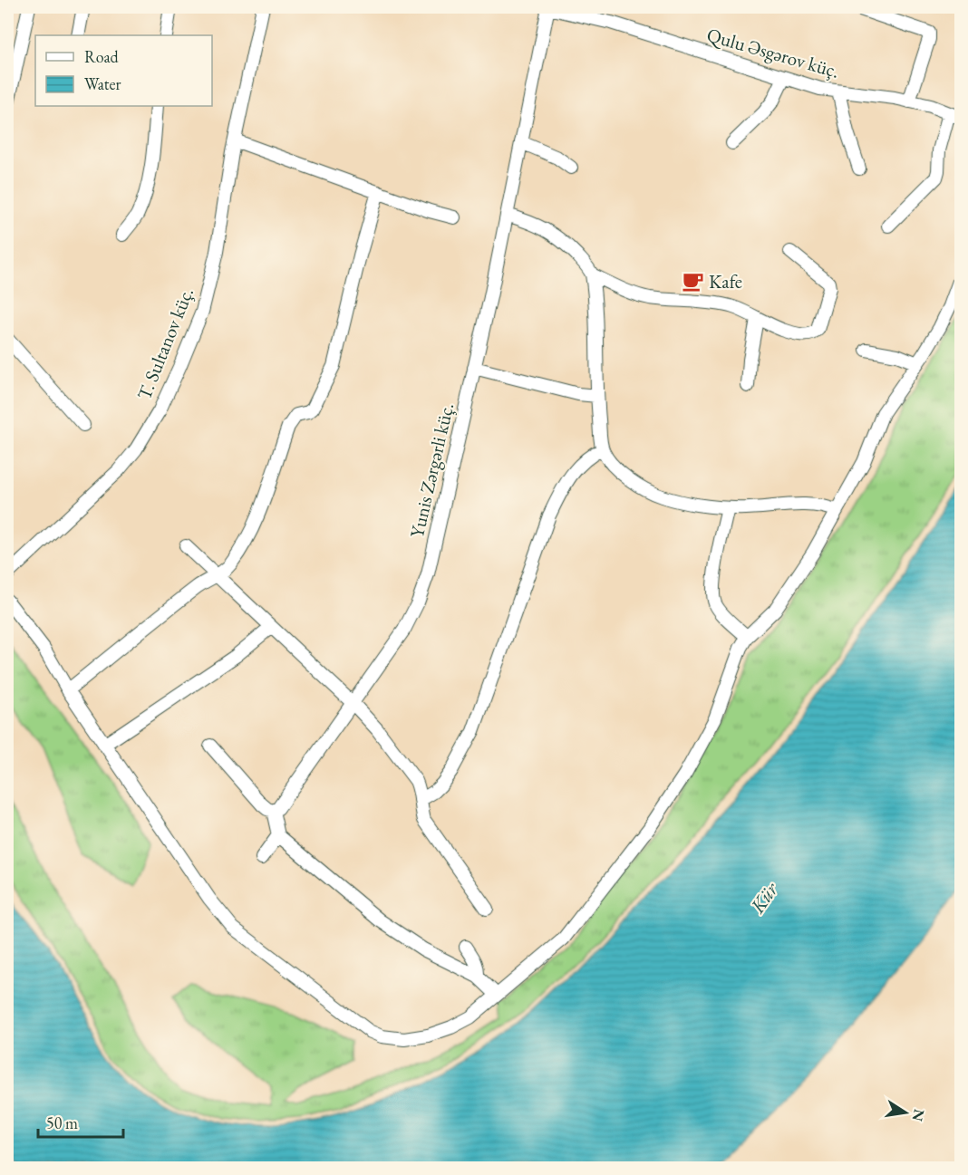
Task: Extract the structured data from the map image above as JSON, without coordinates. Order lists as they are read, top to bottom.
{
  "streets": {
    "street": ["Qulu Əsgərov küç.", "T. Sultanov küç.", "Yunis Zərgərli küç."]
  },
  "crossings": [
    ["Qulu Əsgərov küç.", "Yunis Zərgərli küç."]
  ],
  "water": ["Kür"],
  "places": {
    "cafe": ["Kafe"]
  },
  "legend": ["Road", "Water"],
  "scale_bar": "50 m",
  "north": "right"
}
